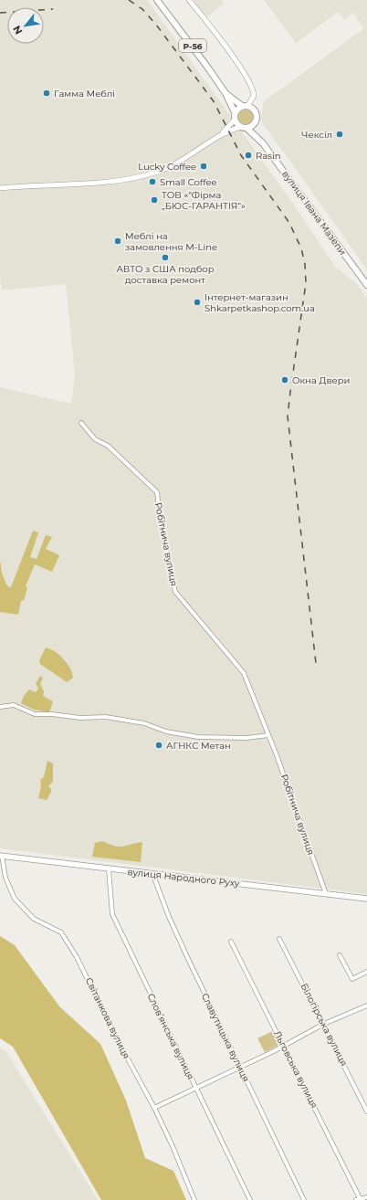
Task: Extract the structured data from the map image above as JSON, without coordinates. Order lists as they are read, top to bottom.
{
  "streets": {
    "main road": ["Р-56", "вулиця Івана Мазепи", "вулиця Народного Руху"],
    "street": [
      "Робітнича вулиця",
      "Світанкова вулиця",
      "Білогірська вулиця",
      "Словʼянська вулиця",
      "Славутицька вулиця",
      "Льговська вулиця"
    ]
  },
  "crossings": [
    ["Робітнича вулиця", "вулиця Народного Руху"],
    ["вулиця Народного Руху", "Світанкова вулиця"],
    ["вулиця Народного Руху", "Словʼянська вулиця"],
    ["вулиця Народного Руху", "Славутицька вулиця"]
  ],
  "places": [
    "Гамма Меблі",
    "Чексіл",
    "Rasin",
    "Lucky Coffee",
    "Small Coffee",
    "ТОВ «\"Фірма „БЮС-ГАРАНТІЯ“»",
    "Меблі на замовлення M-Line",
    "АВТО з США подбор доставка ремонт",
    "Інтернет-магазин Shkarpetkashop.com.ua",
    "Окна Двери",
    "АГНКС Метан"
  ],
  "north": "bottom left"
}
